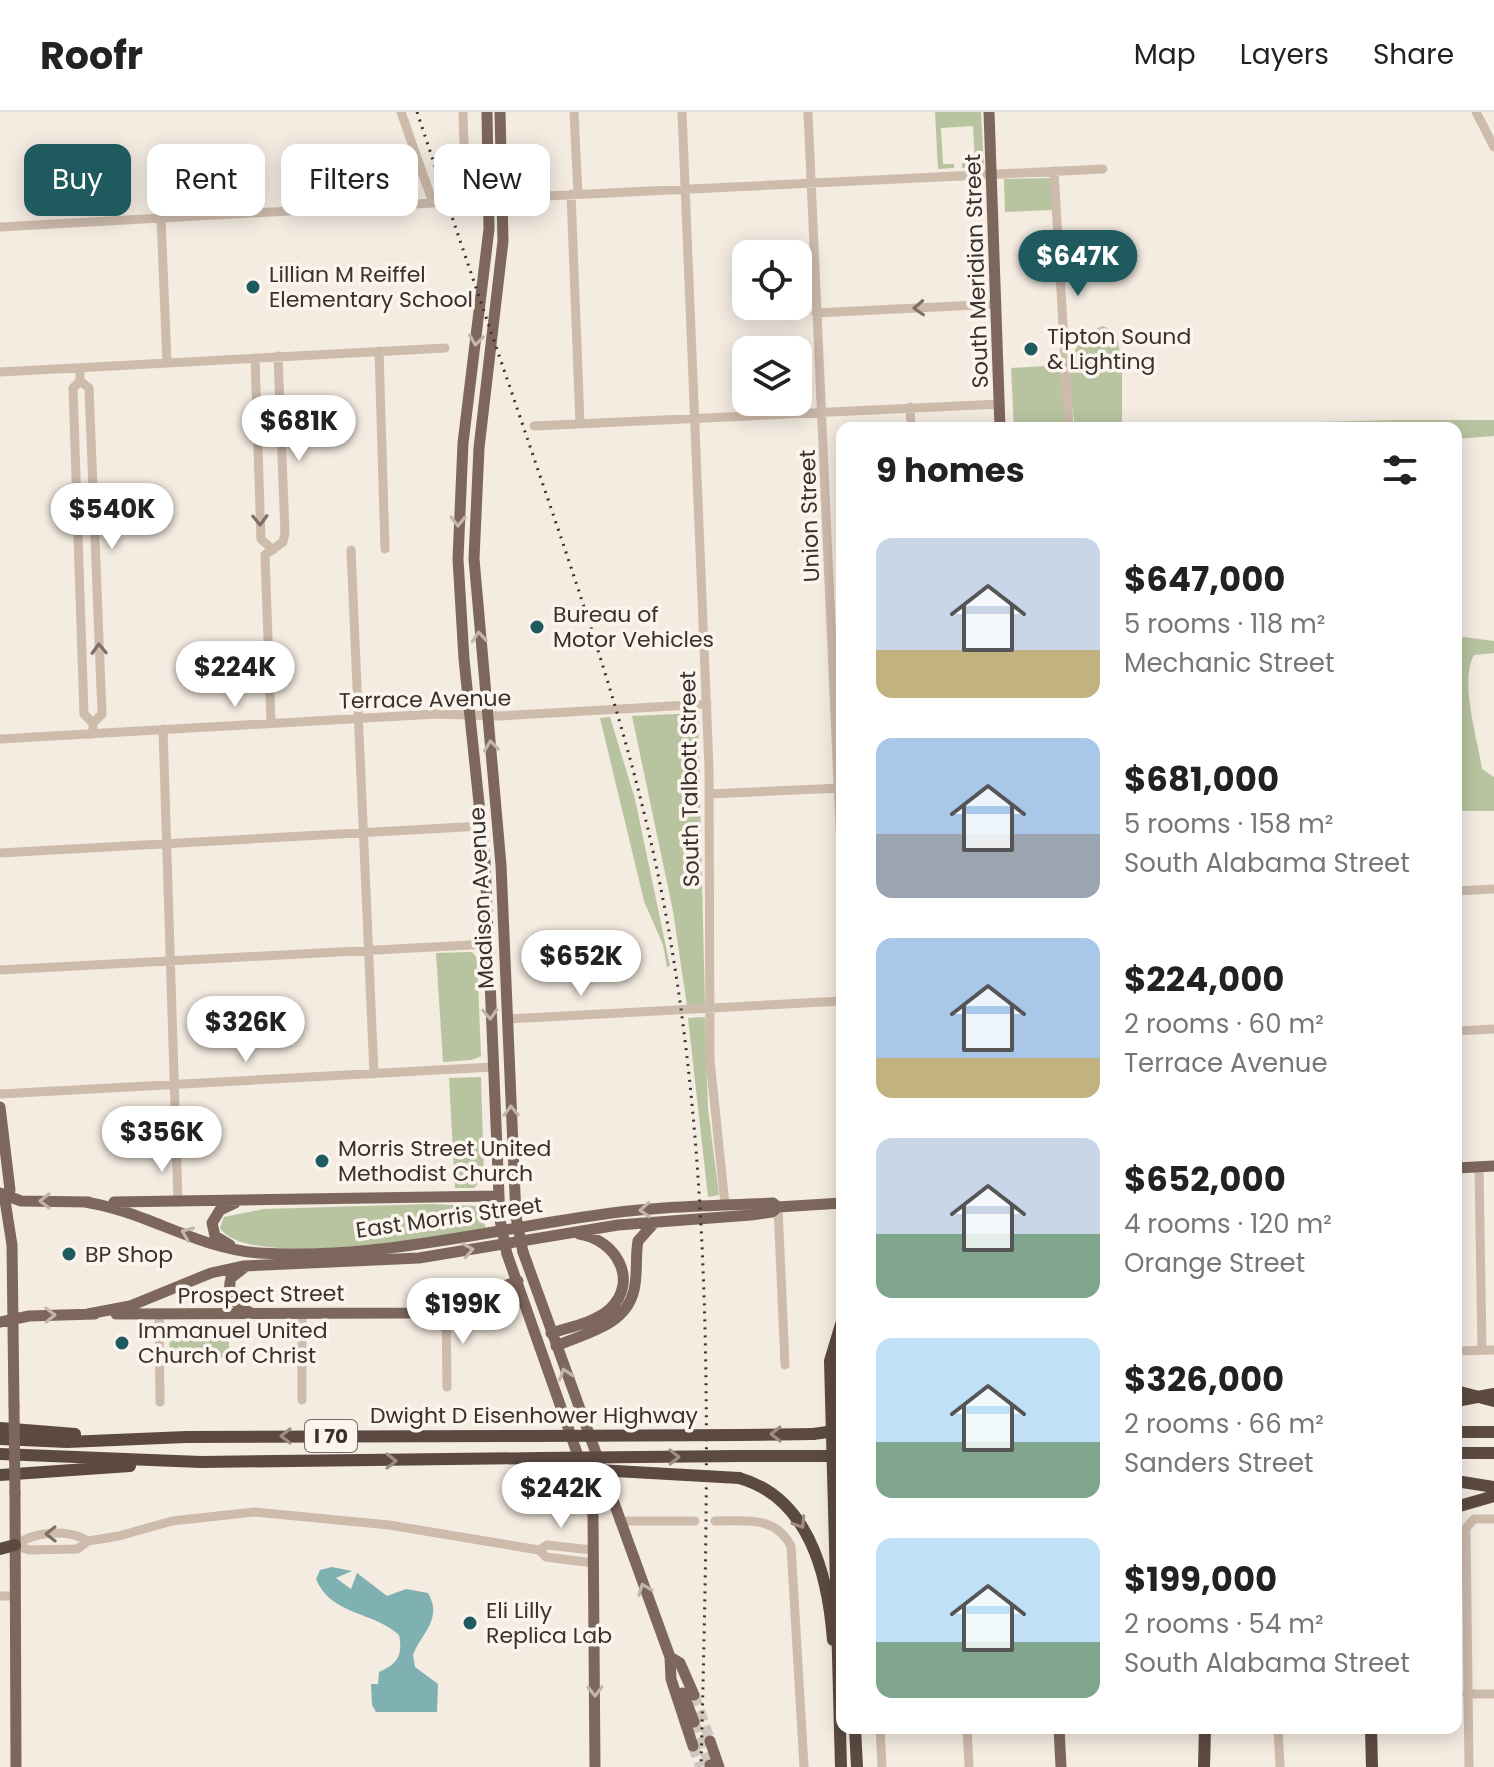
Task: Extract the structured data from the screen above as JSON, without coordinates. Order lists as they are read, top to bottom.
{
  "streets": {
    "highway": ["Dwight D Eisenhower Highway", "I 70"],
    "main road": [
      "South Meridian Street",
      "Madison Avenue",
      "East Morris Street",
      "Prospect Street"
    ],
    "street": ["Union Street", "Terrace Avenue", "South Talbott Street"]
  },
  "crossings": [
    ["Terrace Avenue", "South Talbott Street"],
    ["Terrace Avenue", "Madison Avenue"],
    ["South Talbott Street", "East Morris Street"],
    ["Madison Avenue", "East Morris Street"],
    ["Madison Avenue", "Prospect Street"],
    ["East Morris Street", "Prospect Street"],
    ["Dwight D Eisenhower Highway", "I 70"]
  ],
  "places": [
    "Lillian M Reiffel Elementary School",
    "Tipton Sound & Lighting",
    "Bureau of Motor Vehicles",
    "Morris Street United Methodist Church",
    "BP Shop",
    "Immanuel United Church of Christ",
    "Eli Lilly Replica Lab"
  ],
  "page": {
    "header": "Roofr",
    "nav": ["Map", "Layers", "Share"],
    "chip": [
      "Buy",
      "Rent",
      "Filters",
      "New"
    ],
    "price": [
      "$647K",
      "$681K",
      "$540K",
      "$224K",
      "$652K",
      "$326K",
      "$356K",
      "$199K",
      "$242K"
    ],
    "heading": "9 homes",
    "list": [
      {
        "name": "$647,000",
        "note": "5 rooms · 118 m² · Mechanic Street"
      },
      {
        "name": "$681,000",
        "note": "5 rooms · 158 m² · South Alabama Street"
      },
      {
        "name": "$224,000",
        "note": "2 rooms · 60 m² · Terrace Avenue"
      },
      {
        "name": "$652,000",
        "note": "4 rooms · 120 m² · Orange Street"
      },
      {
        "name": "$326,000",
        "note": "2 rooms · 66 m² · Sanders Street"
      },
      {
        "name": "$199,000",
        "note": "2 rooms · 54 m² · South Alabama Street"
      }
    ]
  }
}
